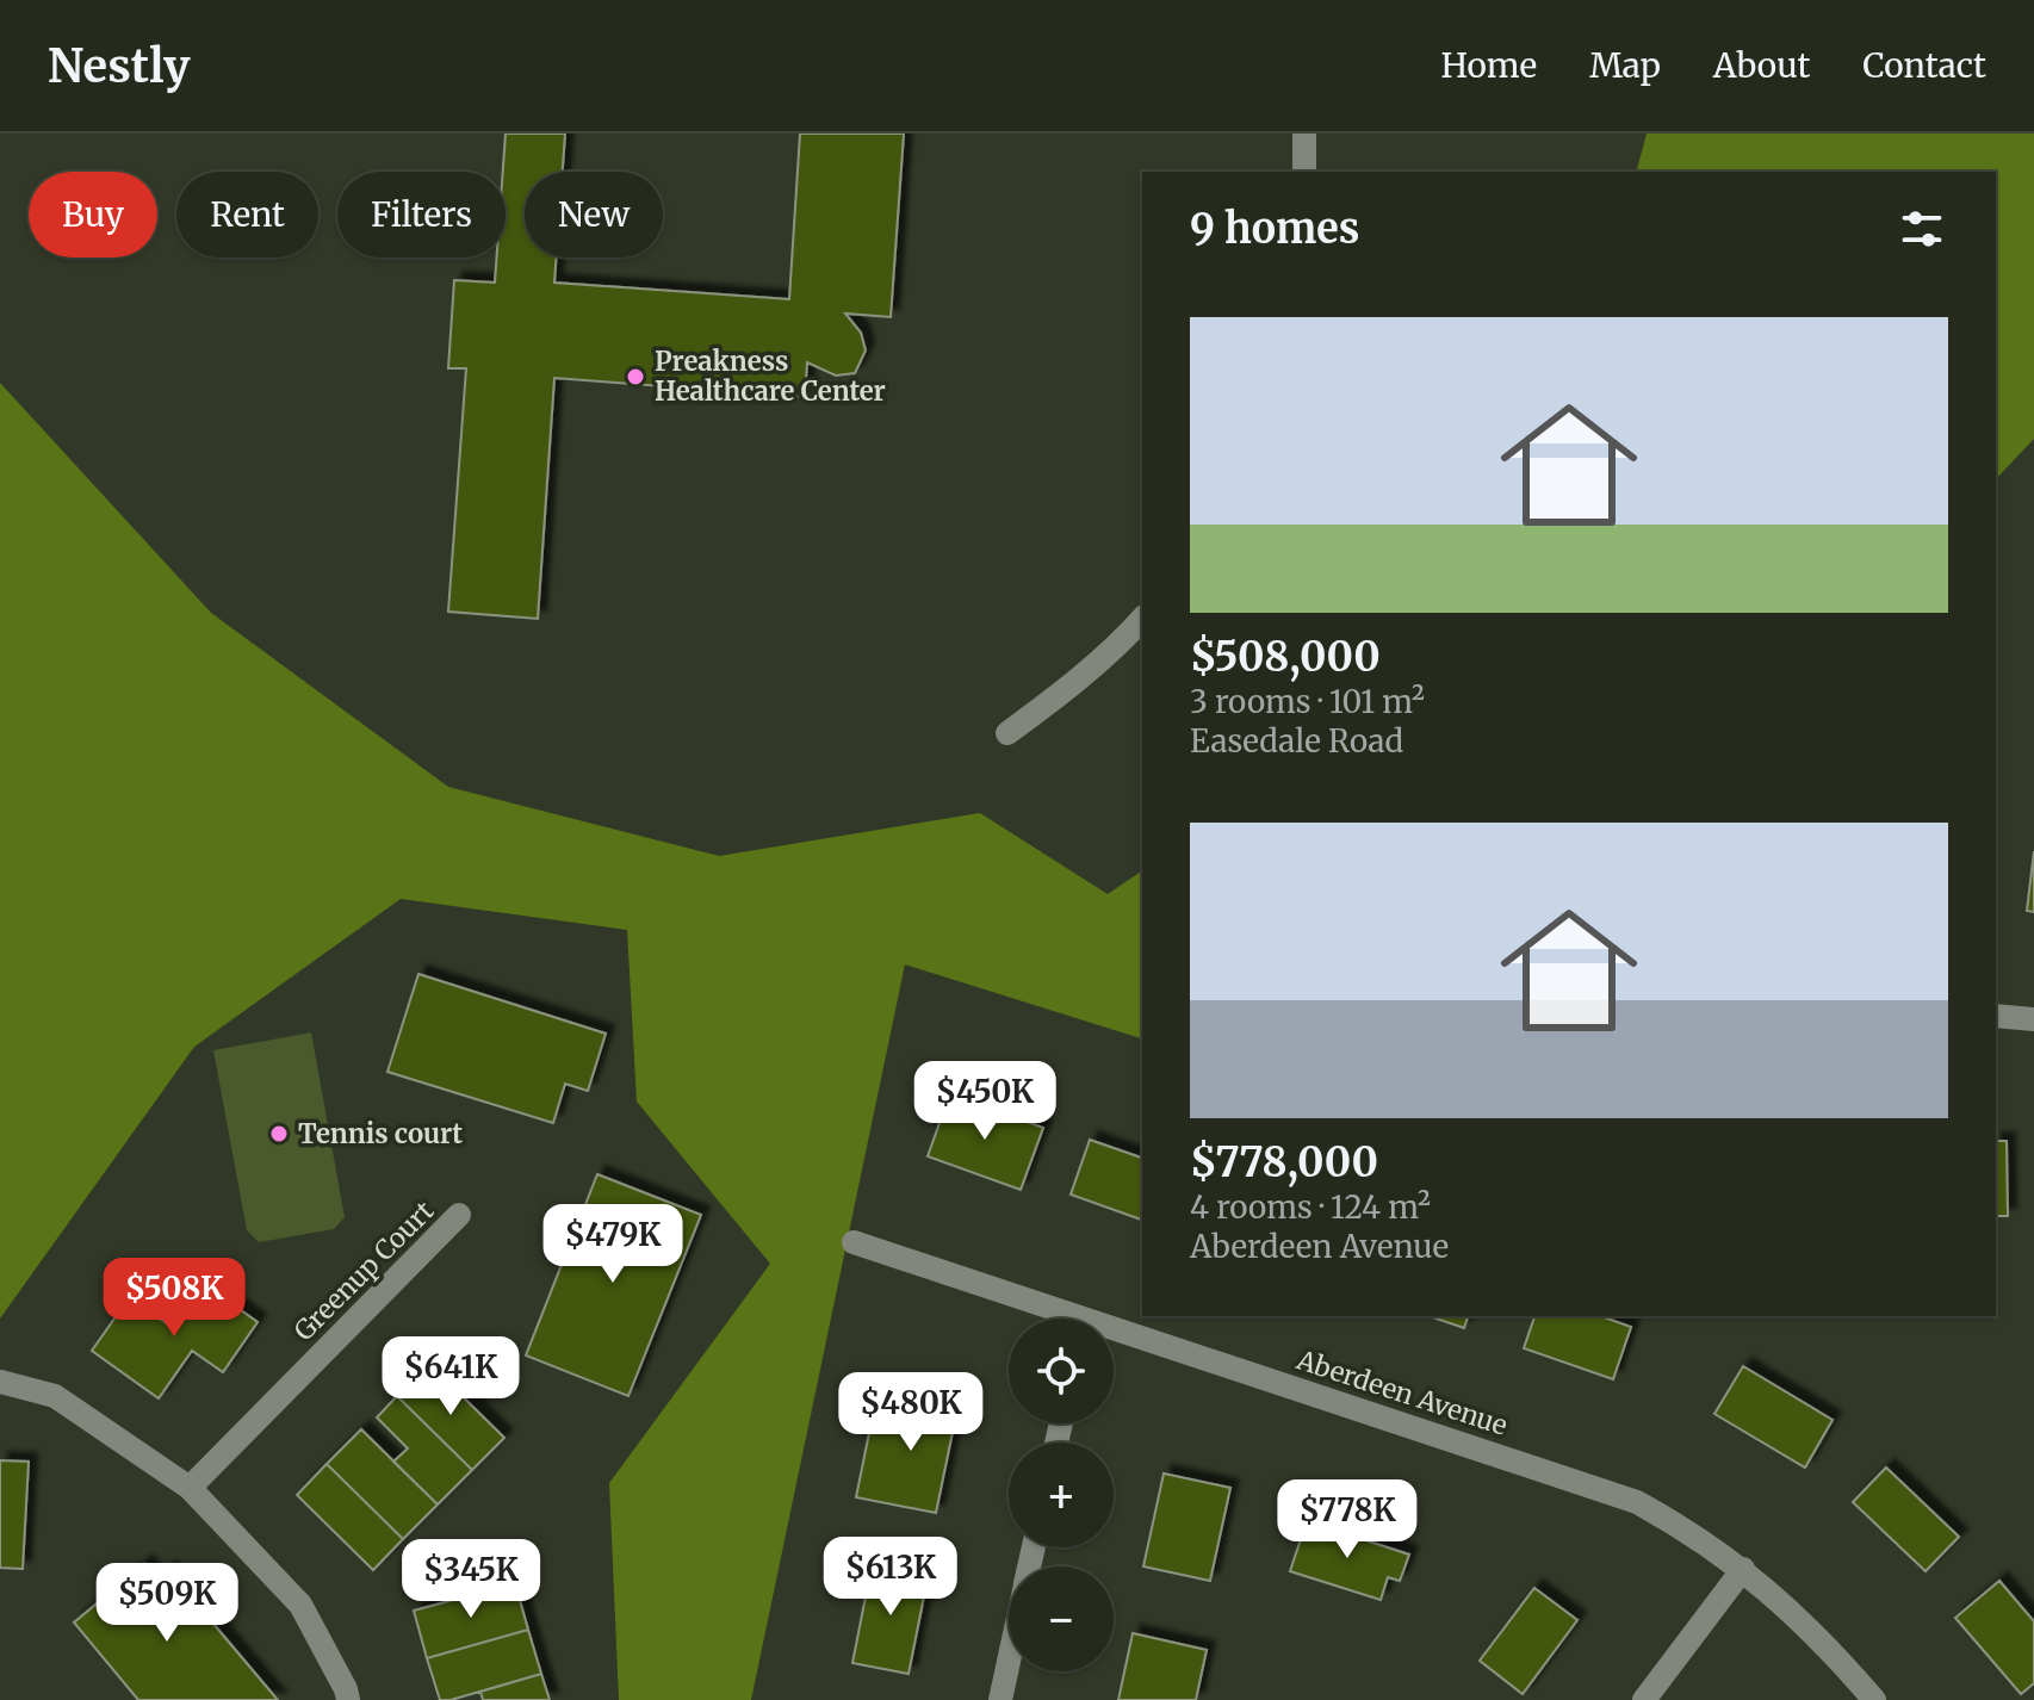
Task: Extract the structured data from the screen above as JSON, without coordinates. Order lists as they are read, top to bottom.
{
  "streets": {
    "street": ["Greenup Court", "Aberdeen Avenue"]
  },
  "places": ["Preakness Healthcare Center", "Tennis court"],
  "page": {
    "header": "Nestly",
    "nav": [
      "Home",
      "Map",
      "About",
      "Contact"
    ],
    "chip": [
      "Buy",
      "Rent",
      "Filters",
      "New"
    ],
    "heading": "9 homes",
    "list": [
      {
        "name": "$508,000",
        "note": "3 rooms · 101 m² · Easedale Road"
      },
      {
        "name": "$778,000",
        "note": "4 rooms · 124 m² · Aberdeen Avenue"
      }
    ],
    "price": [
      "$450K",
      "$479K",
      "$508K",
      "$641K",
      "$480K",
      "$778K",
      "$613K",
      "$345K",
      "$509K"
    ],
    "map_buttons": ["+", "−"]
  }
}
